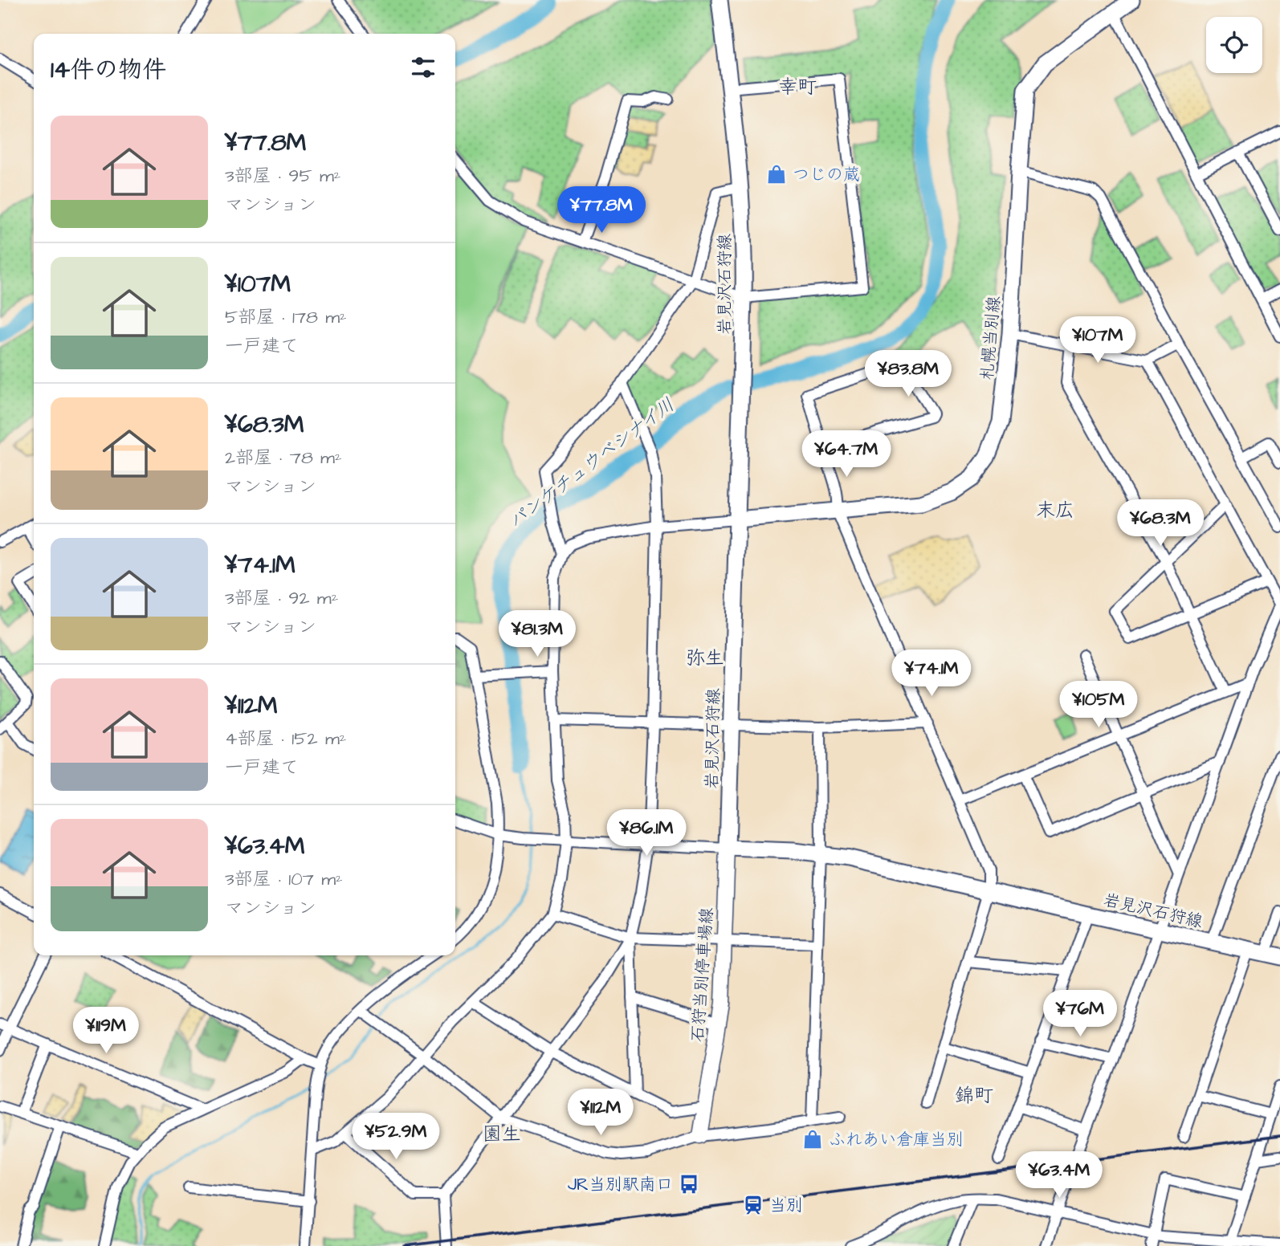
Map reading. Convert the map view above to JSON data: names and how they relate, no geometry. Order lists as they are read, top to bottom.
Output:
{
  "streets": {
    "main road": ["岩見沢石狩線", "札幌当別線", "石狩当別停車場線"]
  },
  "crossings": [
    ["岩見沢石狩線", "札幌当別線"],
    ["岩見沢石狩線", "石狩当別停車場線"]
  ],
  "districts": [
    "幸町",
    "末広",
    "弥生",
    "錦町",
    "園生"
  ],
  "water": ["パンケチュウベシナイ川"],
  "places": {
    "shop": ["つじの蔵", "ふれあい倉庫当別"],
    "bus stop": ["JR当別駅南口"],
    "station": ["当別"]
  },
  "page": {
    "heading": "14件の物件",
    "list": [
      {
        "name": "¥77.8M",
        "note": "3部屋 · 95 m² · マンション"
      },
      {
        "name": "¥107M",
        "note": "5部屋 · 178 m² · 一戸建て"
      },
      {
        "name": "¥68.3M",
        "note": "2部屋 · 78 m² · マンション"
      },
      {
        "name": "¥74.1M",
        "note": "3部屋 · 92 m² · マンション"
      },
      {
        "name": "¥112M",
        "note": "4部屋 · 152 m² · 一戸建て"
      },
      {
        "name": "¥63.4M",
        "note": "3部屋 · 107 m² · マンション"
      }
    ],
    "price": [
      "¥77.8M",
      "¥107M",
      "¥83.8M",
      "¥64.7M",
      "¥68.3M",
      "¥81.3M",
      "¥74.1M",
      "¥105M",
      "¥86.1M",
      "¥76M",
      "¥119M",
      "¥112M",
      "¥52.9M",
      "¥63.4M"
    ]
  }
}
